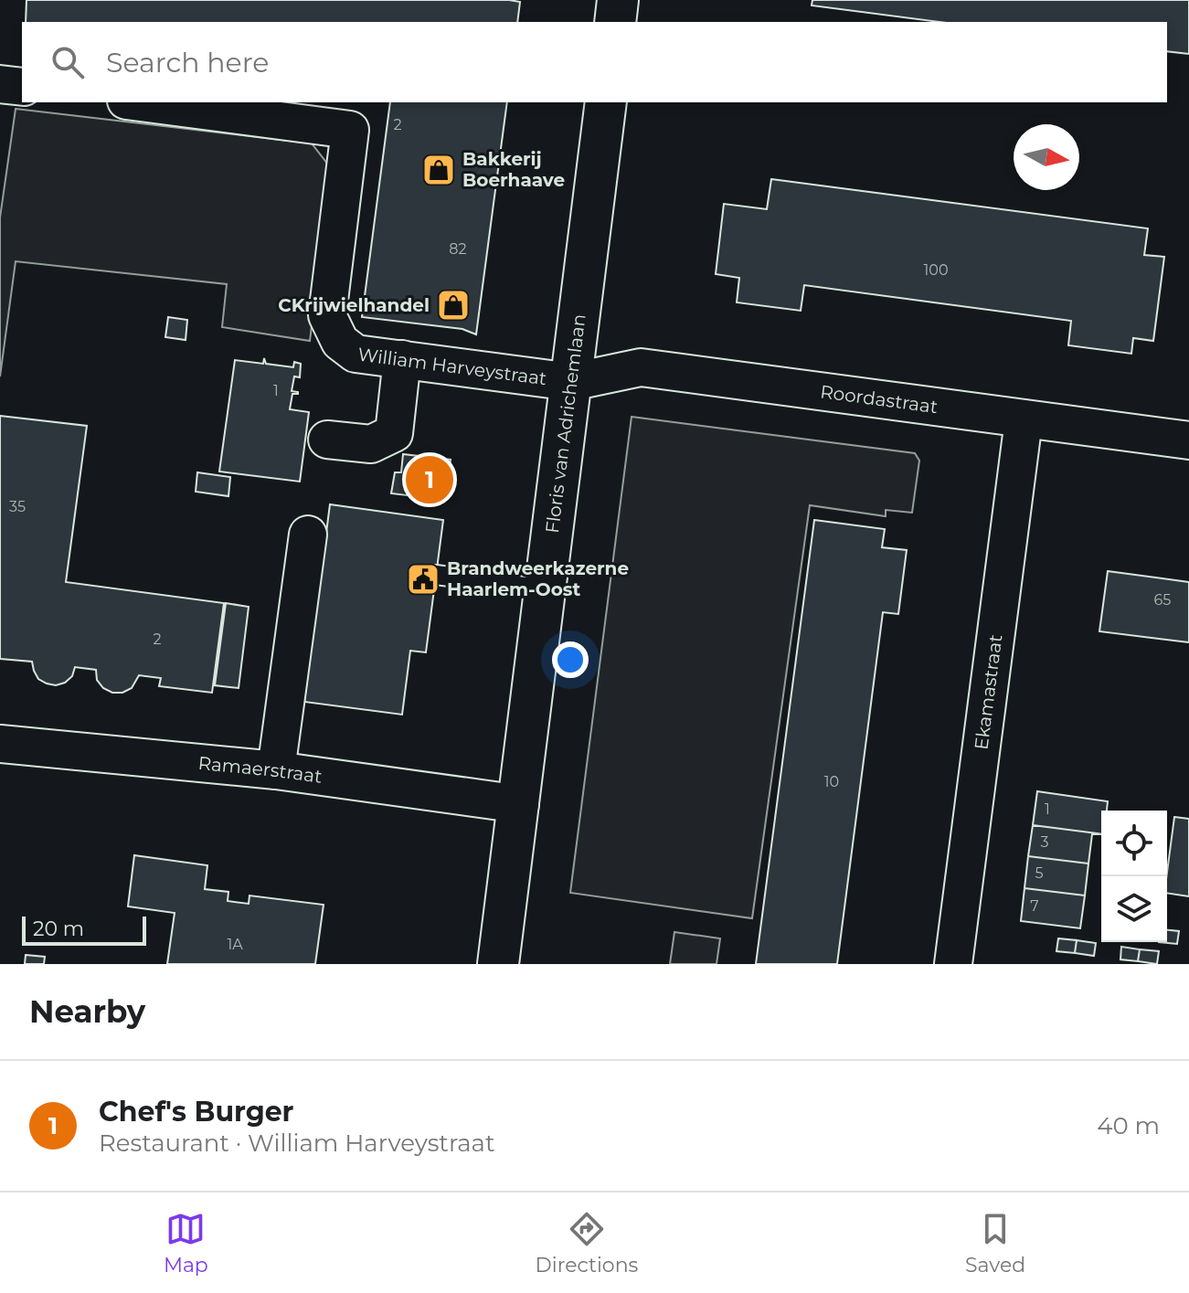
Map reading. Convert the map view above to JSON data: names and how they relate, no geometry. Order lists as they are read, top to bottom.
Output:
{
  "streets": {
    "street": [
      "William Harveystraat",
      "Roordastraat",
      "Floris van Adrichemlaan",
      "Ekamastraat",
      "Ramaerstraat"
    ]
  },
  "crossings": [
    ["William Harveystraat", "Roordastraat"],
    ["William Harveystraat", "Floris van Adrichemlaan"],
    ["Roordastraat", "Floris van Adrichemlaan"],
    ["Roordastraat", "Ekamastraat"],
    ["Floris van Adrichemlaan", "Ramaerstraat"]
  ],
  "places": {
    "shop": ["Bakkerij Boerhaave", "CKrijwielhandel"],
    "public building": ["Brandweerkazerne Haarlem-Oost"]
  },
  "house_numbers": [
    "2",
    "82",
    "100",
    "1",
    "35",
    "65",
    "2",
    "10",
    "1",
    "3",
    "5",
    "7",
    "1A"
  ],
  "scale_bar": "20 m",
  "north": "right",
  "page": {
    "search": "Search here",
    "pins": "1",
    "scale": "20 m",
    "heading": "Nearby",
    "list": [
      {
        "mark": "1",
        "name": "Chef's Burger",
        "note": "Restaurant · William Harveystraat",
        "value": "40 m"
      }
    ],
    "nav": ["Map", "Directions", "Saved"]
  }
}
